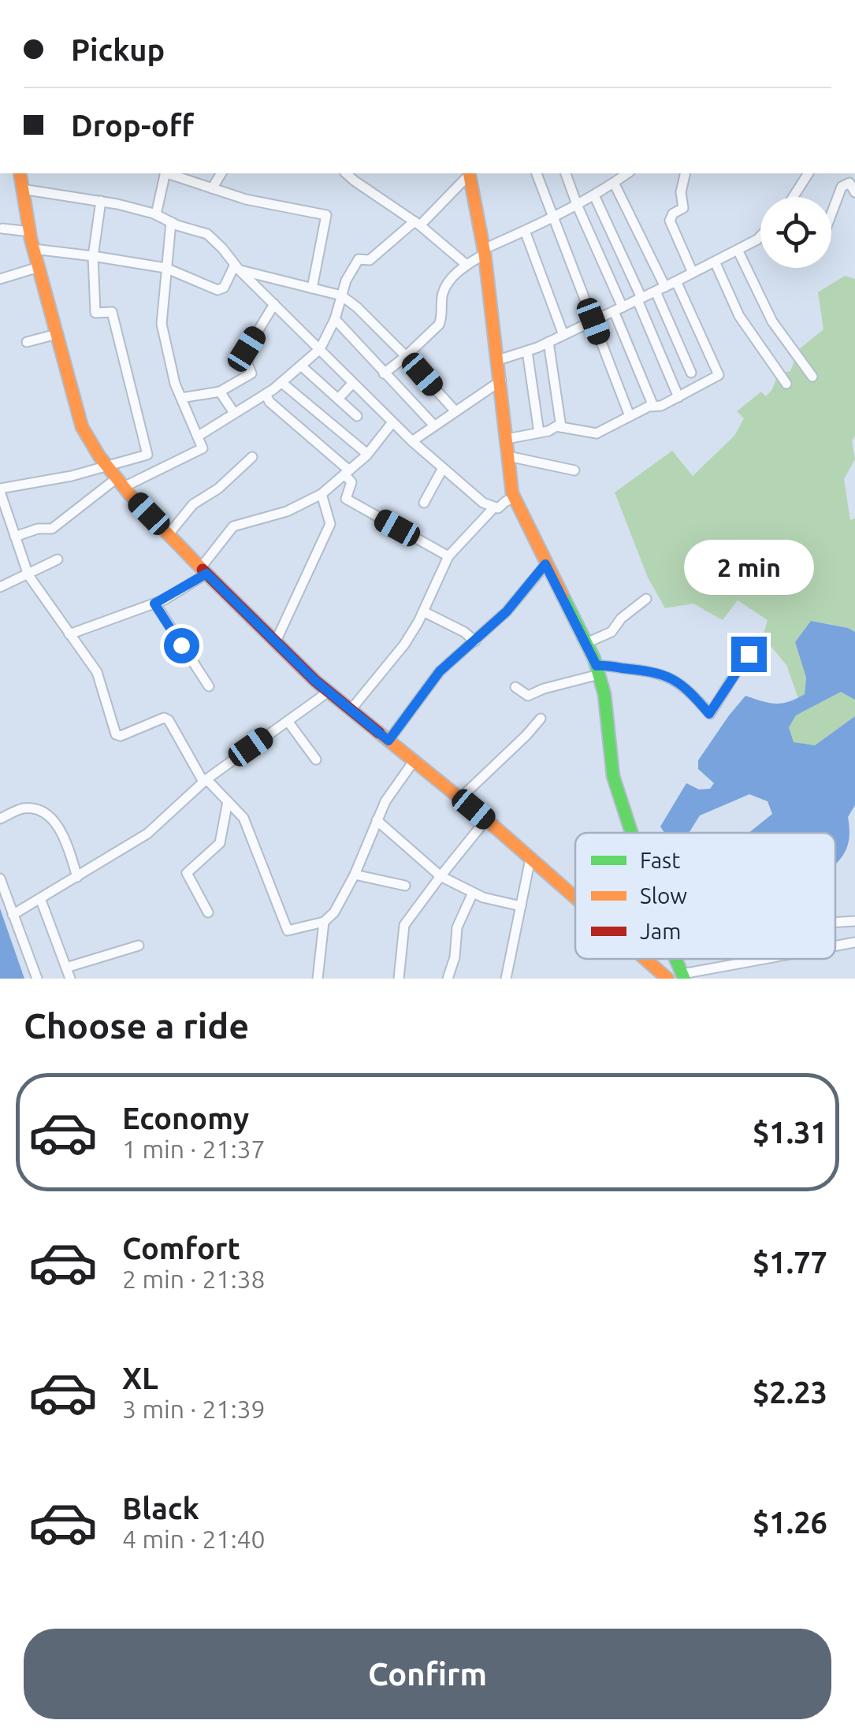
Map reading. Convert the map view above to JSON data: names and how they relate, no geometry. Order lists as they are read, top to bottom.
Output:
{
  "legend": ["Fast", "Slow", "Jam"],
  "page": {
    "banner": ["Pickup", "Drop-off"],
    "bubble": "2 min",
    "heading": "Choose a ride",
    "list": [
      {
        "name": "Economy",
        "note": "1 min · 21:37",
        "value": "$1.31"
      },
      {
        "name": "Comfort",
        "note": "2 min · 21:38",
        "value": "$1.77"
      },
      {
        "name": "XL",
        "note": "3 min · 21:39",
        "value": "$2.23"
      },
      {
        "name": "Black",
        "note": "4 min · 21:40",
        "value": "$1.26"
      }
    ],
    "buttons": "Confirm"
  }
}
